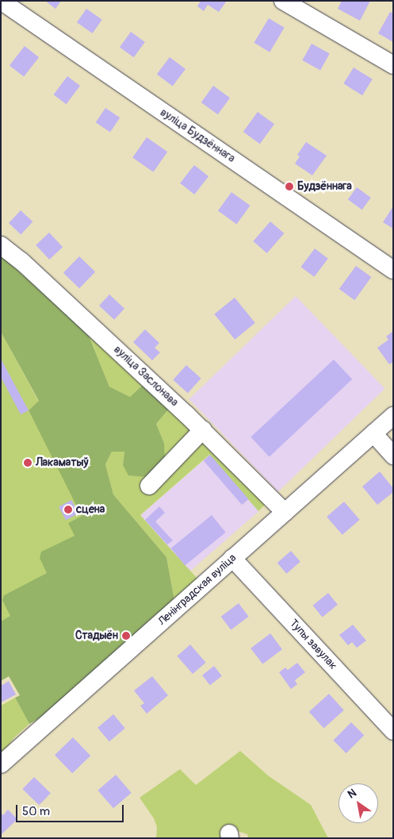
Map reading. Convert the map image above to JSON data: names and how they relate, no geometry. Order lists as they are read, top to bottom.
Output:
{
  "streets": {
    "street": [
      "вуліца Будзённага",
      "вуліца Заслонава",
      "Ленінградская вуліца",
      "Тупы завулак"
    ]
  },
  "crossings": [
    ["вуліца Заслонава", "Ленінградская вуліца"],
    ["Ленінградская вуліца", "Тупы завулак"]
  ],
  "places": [
    "Будзённага",
    "Лакаматыў",
    "сцена",
    "Стадыён"
  ],
  "scale_bar": "50 m",
  "north": "top left"
}
